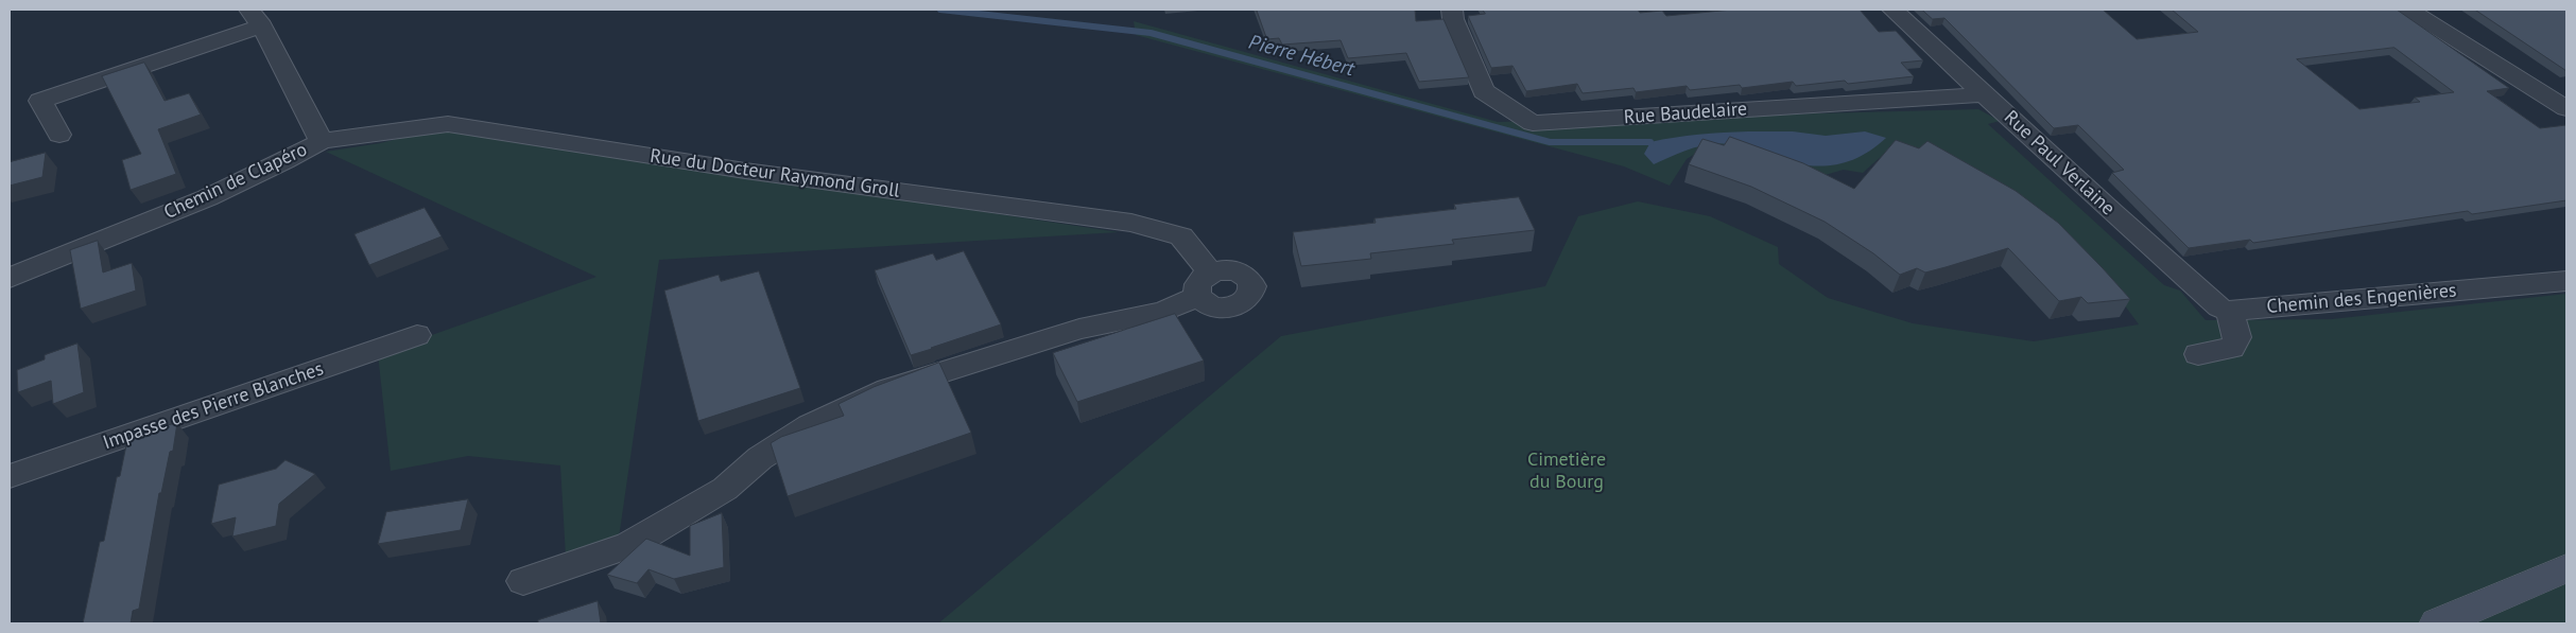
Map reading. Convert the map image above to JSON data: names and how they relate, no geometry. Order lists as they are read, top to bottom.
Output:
{
  "streets": {
    "street": [
      "Rue Baudelaire",
      "Rue Paul Verlaine",
      "Rue du Docteur Raymond Groll",
      "Chemin de Clapéro",
      "Chemin des Engenières",
      "Impasse des Pierre Blanches"
    ]
  },
  "crossings": [
    ["Rue Baudelaire", "Rue Paul Verlaine"],
    ["Rue Paul Verlaine", "Chemin des Engenières"],
    ["Rue du Docteur Raymond Groll", "Chemin de Clapéro"]
  ],
  "water": ["Pierre Hébert"],
  "parks": ["Cimetière du Bourg"]
}
